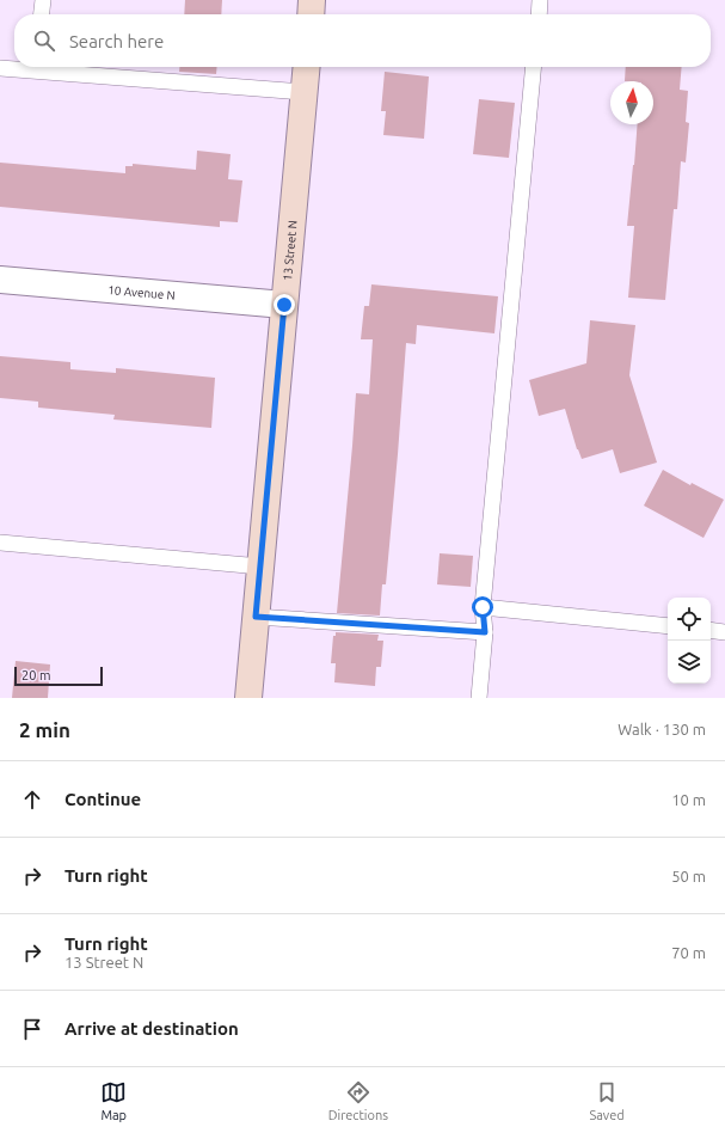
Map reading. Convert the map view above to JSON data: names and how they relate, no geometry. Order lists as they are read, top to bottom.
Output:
{
  "streets": {
    "street": ["13 Street N", "10 Avenue N"]
  },
  "crossings": [
    ["13 Street N", "10 Avenue N"]
  ],
  "scale_bar": "20 m",
  "north": "top",
  "page": {
    "search": "Search here",
    "scale": "20 m",
    "heading": ["2 min", "Walk · 130 m"],
    "list": [
      ["Continue", "10 m"],
      ["Turn right", "50 m"],
      ["Turn right", "13 Street N", "70 m"],
      "Arrive at destination"
    ],
    "nav": ["Map", "Directions", "Saved"]
  }
}
